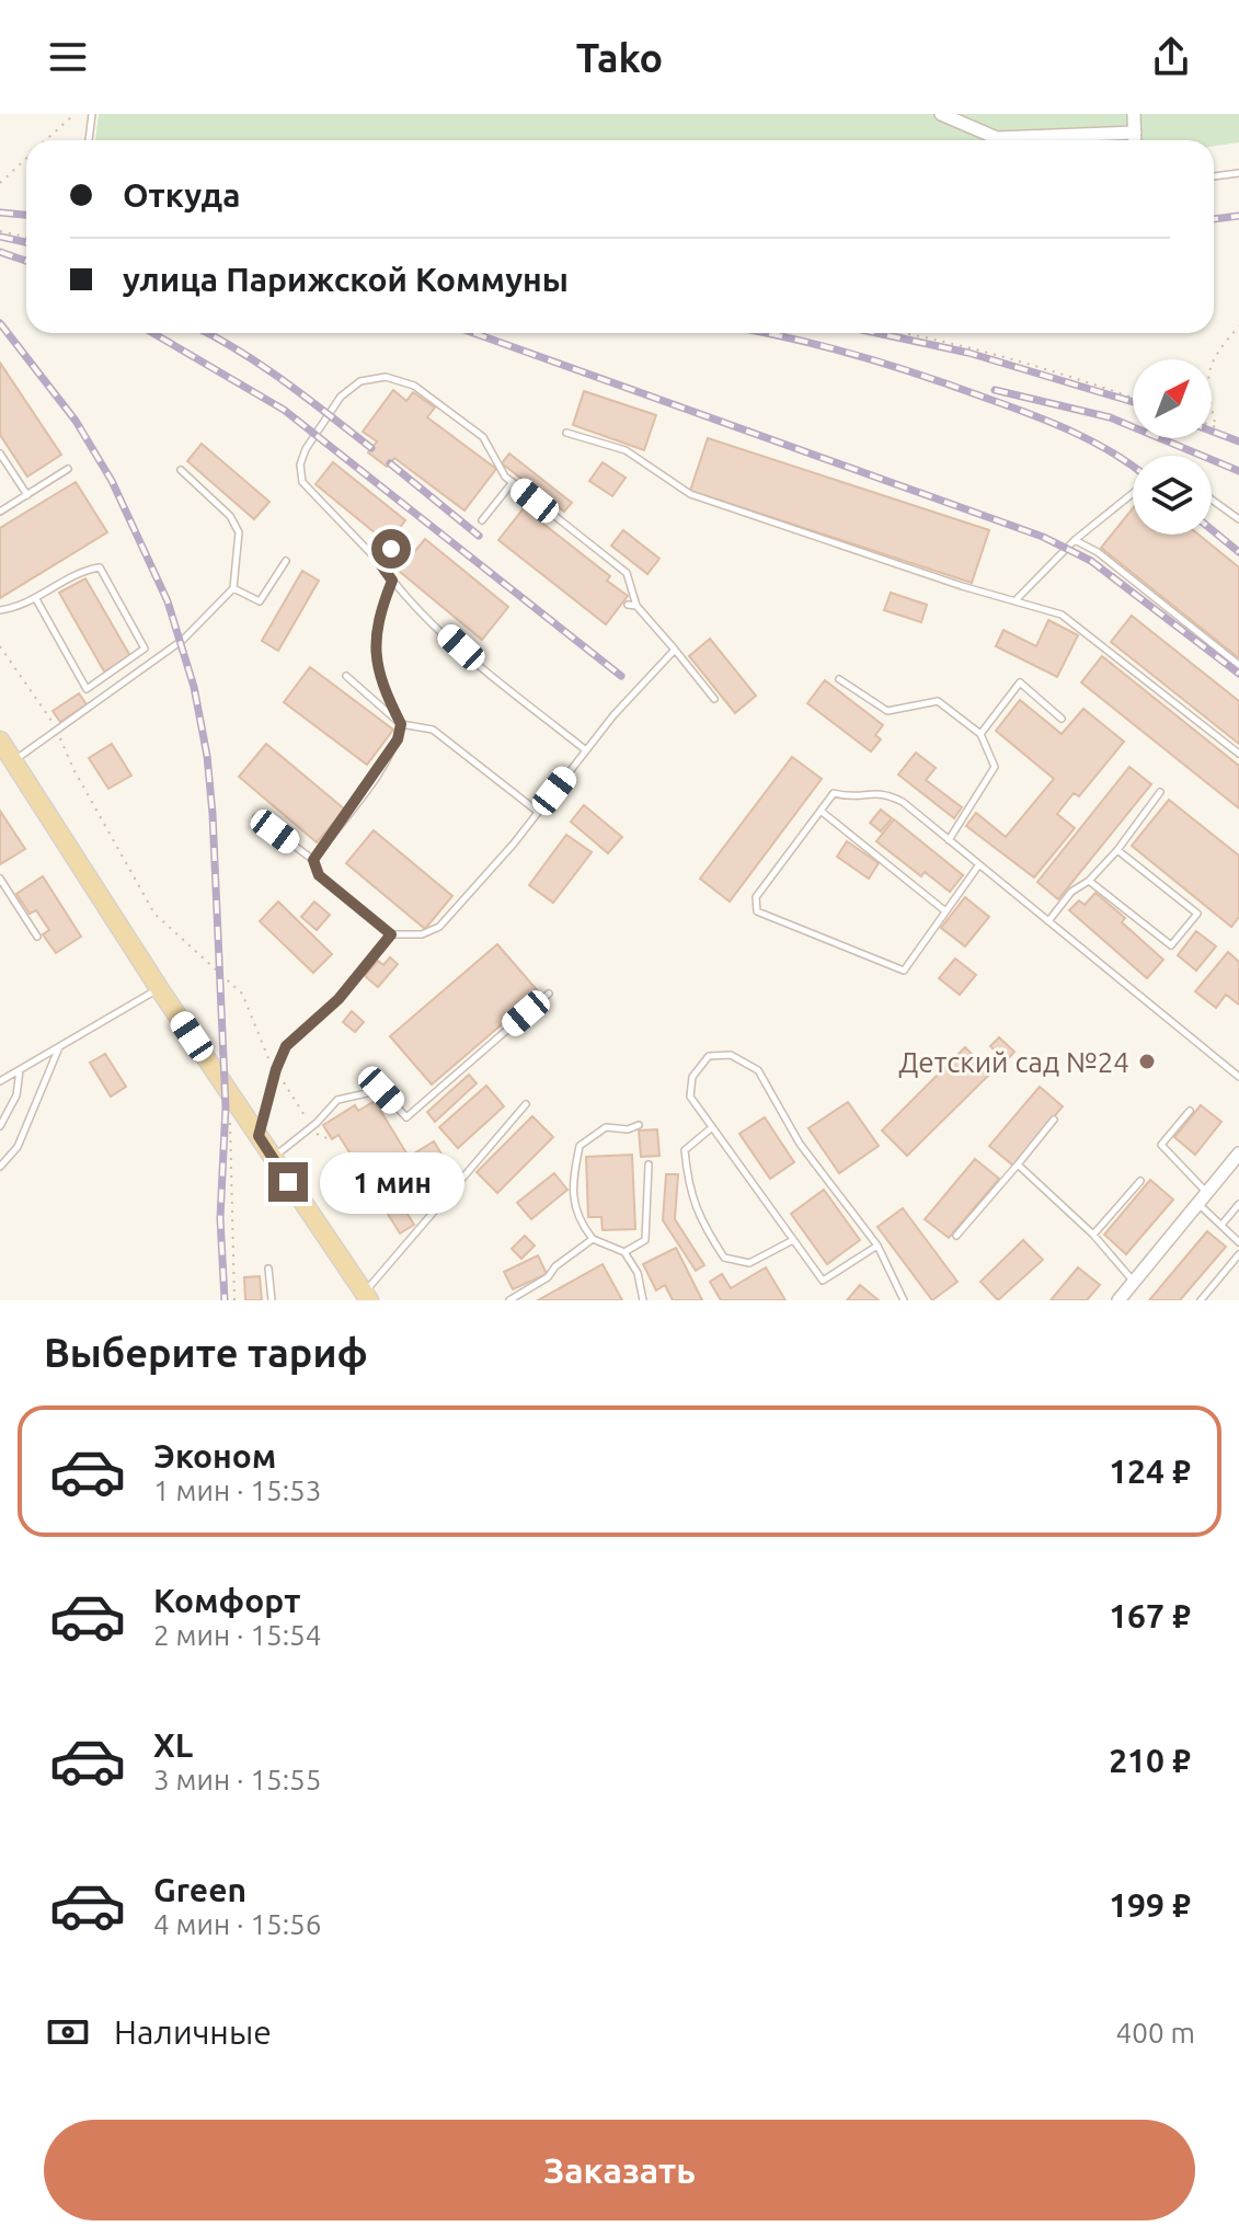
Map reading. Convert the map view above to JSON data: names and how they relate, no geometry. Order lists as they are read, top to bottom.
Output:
{
  "places": ["Детский сад №24"],
  "north": "top right",
  "page": {
    "header": "Tako",
    "banner": ["Откуда", "улица Парижской Коммуны"],
    "bubble": "1 мин",
    "heading": "Выберите тариф",
    "list": [
      {
        "name": "Эконом",
        "note": "1 мин · 15:53",
        "value": "124 ₽"
      },
      {
        "name": "Комфорт",
        "note": "2 мин · 15:54",
        "value": "167 ₽"
      },
      {
        "name": "XL",
        "note": "3 мин · 15:55",
        "value": "210 ₽"
      },
      {
        "name": "Green",
        "note": "4 мин · 15:56",
        "value": "199 ₽"
      }
    ],
    "pay": ["Наличные", "400 m"],
    "buttons": "Заказать"
  }
}
